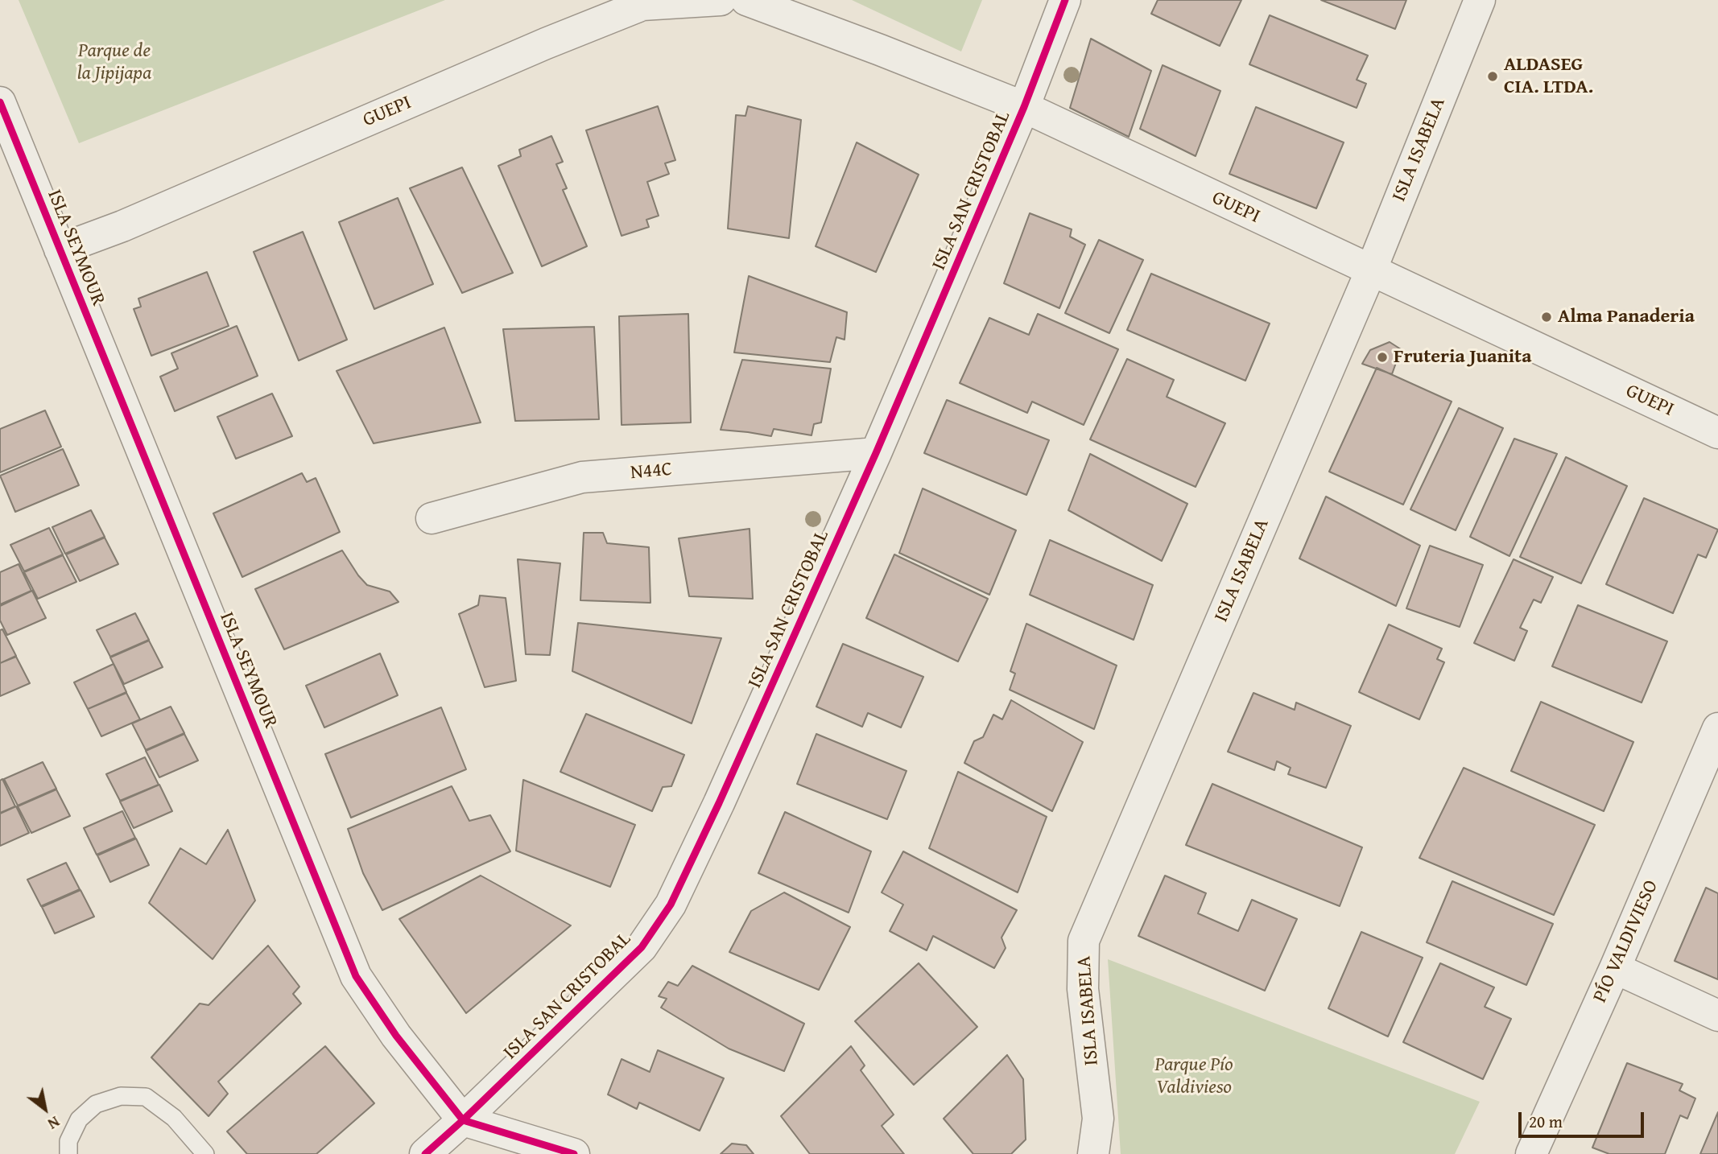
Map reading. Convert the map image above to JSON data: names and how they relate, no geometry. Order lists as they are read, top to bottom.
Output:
{
  "streets": {
    "street": [
      "GUEPI",
      "ISLA ISABELA",
      "ISLA SAN CRISTOBAL",
      "ISLA SEYMOUR",
      "N44C",
      "PÍO VALDIVIESO"
    ]
  },
  "crossings": [
    ["GUEPI", "ISLA ISABELA"],
    ["GUEPI", "ISLA SAN CRISTOBAL"],
    ["GUEPI", "ISLA SEYMOUR"],
    ["ISLA SAN CRISTOBAL", "ISLA SEYMOUR"],
    ["ISLA SAN CRISTOBAL", "N44C"]
  ],
  "parks": ["Parque de la Jipijapa", "Parque Pío Valdivieso"],
  "places": ["ALDASEG CIA. LTDA.", "Alma Panaderia", "Fruteria Juanita"],
  "scale_bar": "20 m",
  "north": "bottom right"
}
